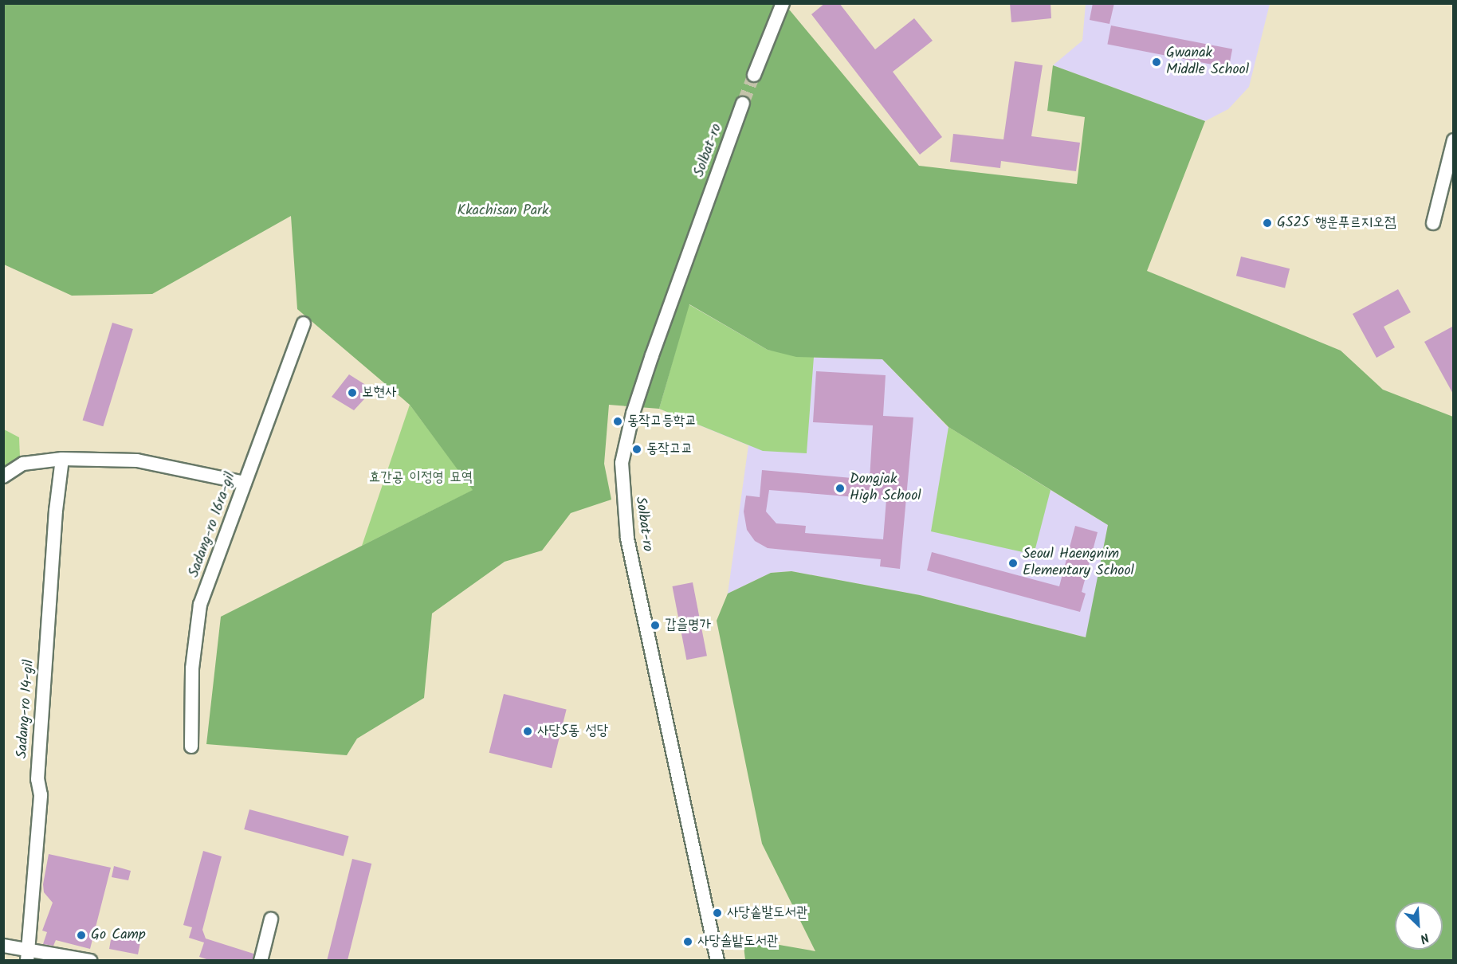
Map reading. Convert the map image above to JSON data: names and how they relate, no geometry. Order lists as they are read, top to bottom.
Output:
{
  "streets": {
    "street": ["Solbat-ro", "Sadang-ro 16ra-gil", "Sadang-ro 14-gil"]
  },
  "parks": ["Kkachisan Park", "효간공 이정영 묘역"],
  "places": [
    "Gwanak Middle School",
    "GS25 행운푸르지오점",
    "보현사",
    "동작고등학교",
    "동작고교",
    "Dongjak High School",
    "Seoul Haengnim Elementary School",
    "갑을명가",
    "사당5동 성당",
    "사당솥발도서관",
    "Go Camp",
    "사당솔밭도서관"
  ],
  "north": "bottom right"
}
